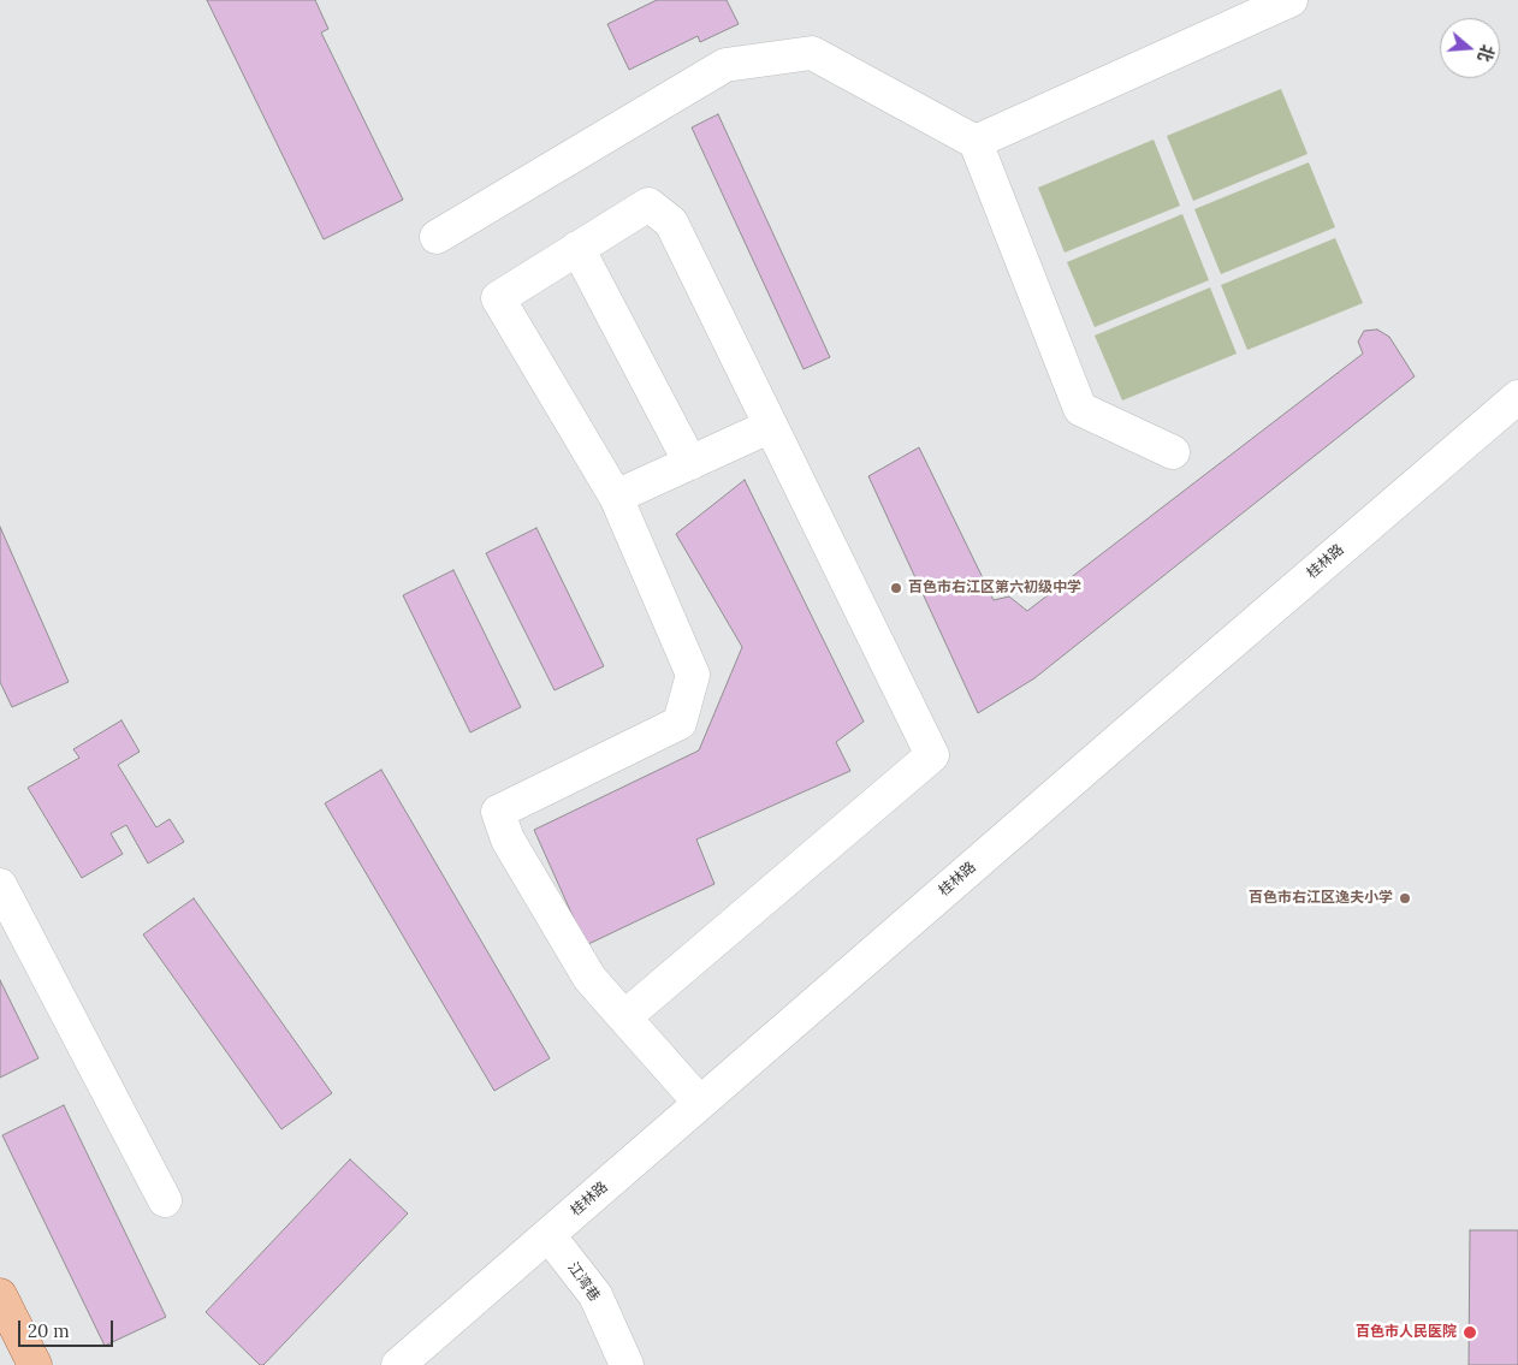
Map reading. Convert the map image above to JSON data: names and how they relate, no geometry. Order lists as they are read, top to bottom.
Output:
{
  "streets": {
    "street": ["桂林路", "江湾巷"]
  },
  "crossings": [
    ["桂林路", "江湾巷"]
  ],
  "places": ["百色市右江区第六初级中学", "百色市右江区逸夫小学", "百色市人民医院"],
  "scale_bar": "20 m",
  "north": "right"
}
